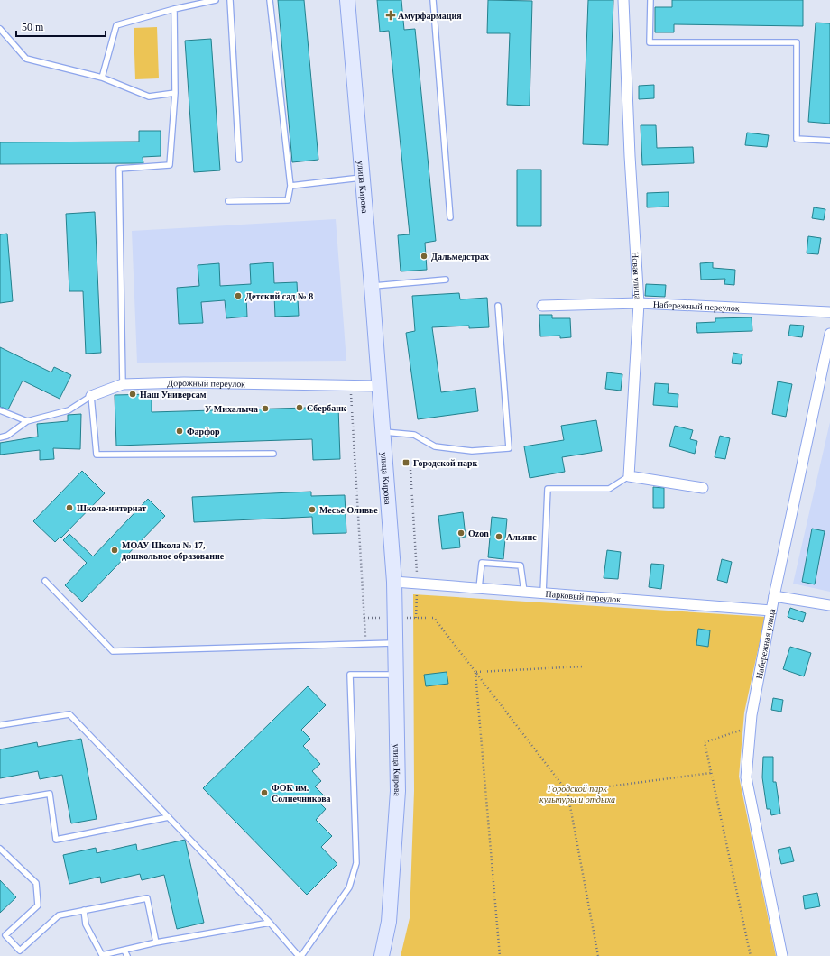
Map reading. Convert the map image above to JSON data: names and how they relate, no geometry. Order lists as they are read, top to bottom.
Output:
{
  "streets": {
    "main road": ["улица Кирова"],
    "street": [
      "Новая улица",
      "Набережный переулок",
      "Дорожный переулок",
      "Парковый переулок",
      "Набережная улица"
    ]
  },
  "crossings": [
    ["улица Кирова", "Дорожный переулок"],
    ["улица Кирова", "Парковый переулок"],
    ["Новая улица", "Набережный переулок"],
    ["Парковый переулок", "Набережная улица"]
  ],
  "parks": ["Городской парк культуры и отдыха"],
  "places": {
    "health": ["Амурфармация"],
    "other": [
      "Дальмедстрах",
      "Детский сад № 8",
      "Наш Универсам",
      "Сбербанк",
      "У Михалыча",
      "Фарфор",
      "Школа-интернат",
      "Месье Оливье",
      "Ozon",
      "Альянс",
      "МОАУ Школа № 17, дошкольное образование",
      "ФОК им. Солнечникова"
    ],
    "transit": ["Городской парк"]
  },
  "scale_bar": "50 m"
}
